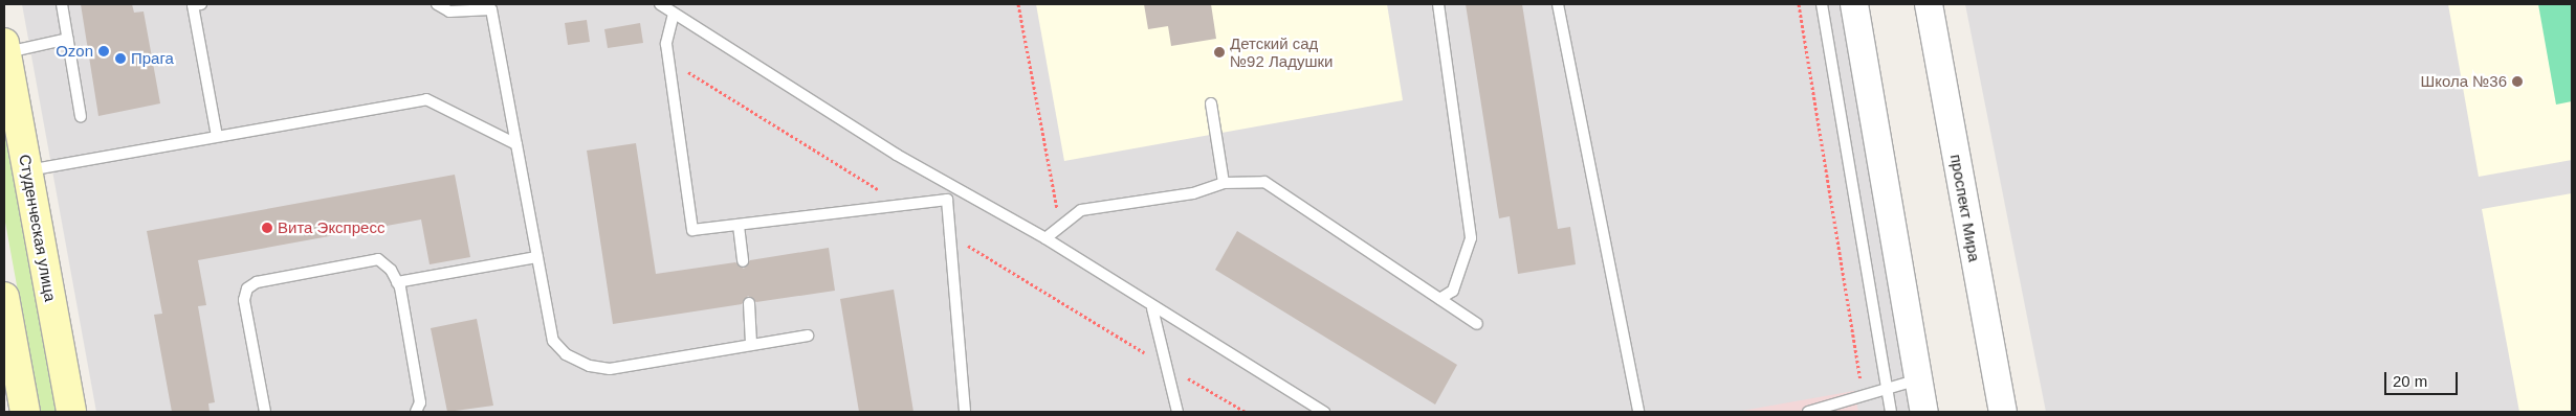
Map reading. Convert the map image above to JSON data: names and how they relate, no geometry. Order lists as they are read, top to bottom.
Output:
{
  "streets": {
    "main road": ["Студенческая улица"],
    "street": ["проспект Мира"]
  },
  "places": [
    "Ozon",
    "Детский сад №92 Ладушки",
    "Прага",
    "Школа №36",
    "Вита Экспресс"
  ],
  "scale_bar": "20 m"
}
